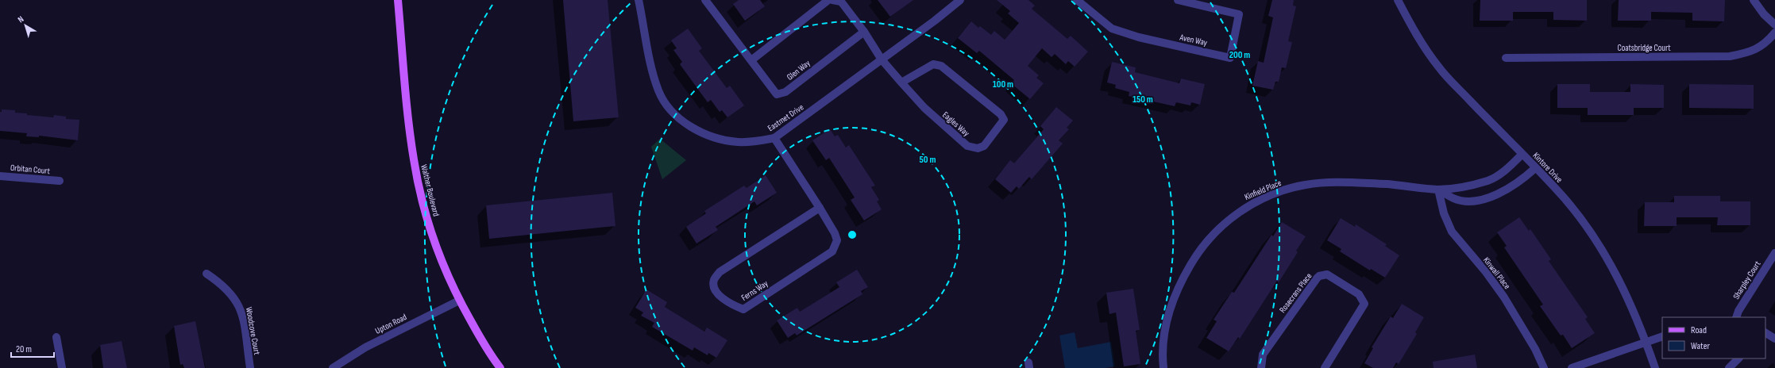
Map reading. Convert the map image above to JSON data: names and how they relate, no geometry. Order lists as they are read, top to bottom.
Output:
{
  "streets": {
    "main road": ["Walther Boulevard"],
    "street": [
      "Aven Way",
      "Coatsbridge Court",
      "Glen Way",
      "Eastmet Drive",
      "Eagles Way",
      "Kintore Drive",
      "Orbitan Court",
      "Kinfield Place",
      "Kinwall Place",
      "Sharpley Court",
      "Ferns Way",
      "Rosecrans Place",
      "Upton Road",
      "Woodcove Court"
    ]
  },
  "crossings": [
    ["Eastmet Drive", "Eagles Way"],
    ["Eastmet Drive", "Ferns Way"],
    ["Kintore Drive", "Kinfield Place"],
    ["Kinfield Place", "Kinwall Place"],
    ["Walther Boulevard", "Upton Road"]
  ],
  "legend": ["Road", "Water"],
  "scale_bar": "20 m",
  "north": "top left",
  "rings": [
    "200 m",
    "100 m",
    "150 m",
    "50 m"
  ]
}
